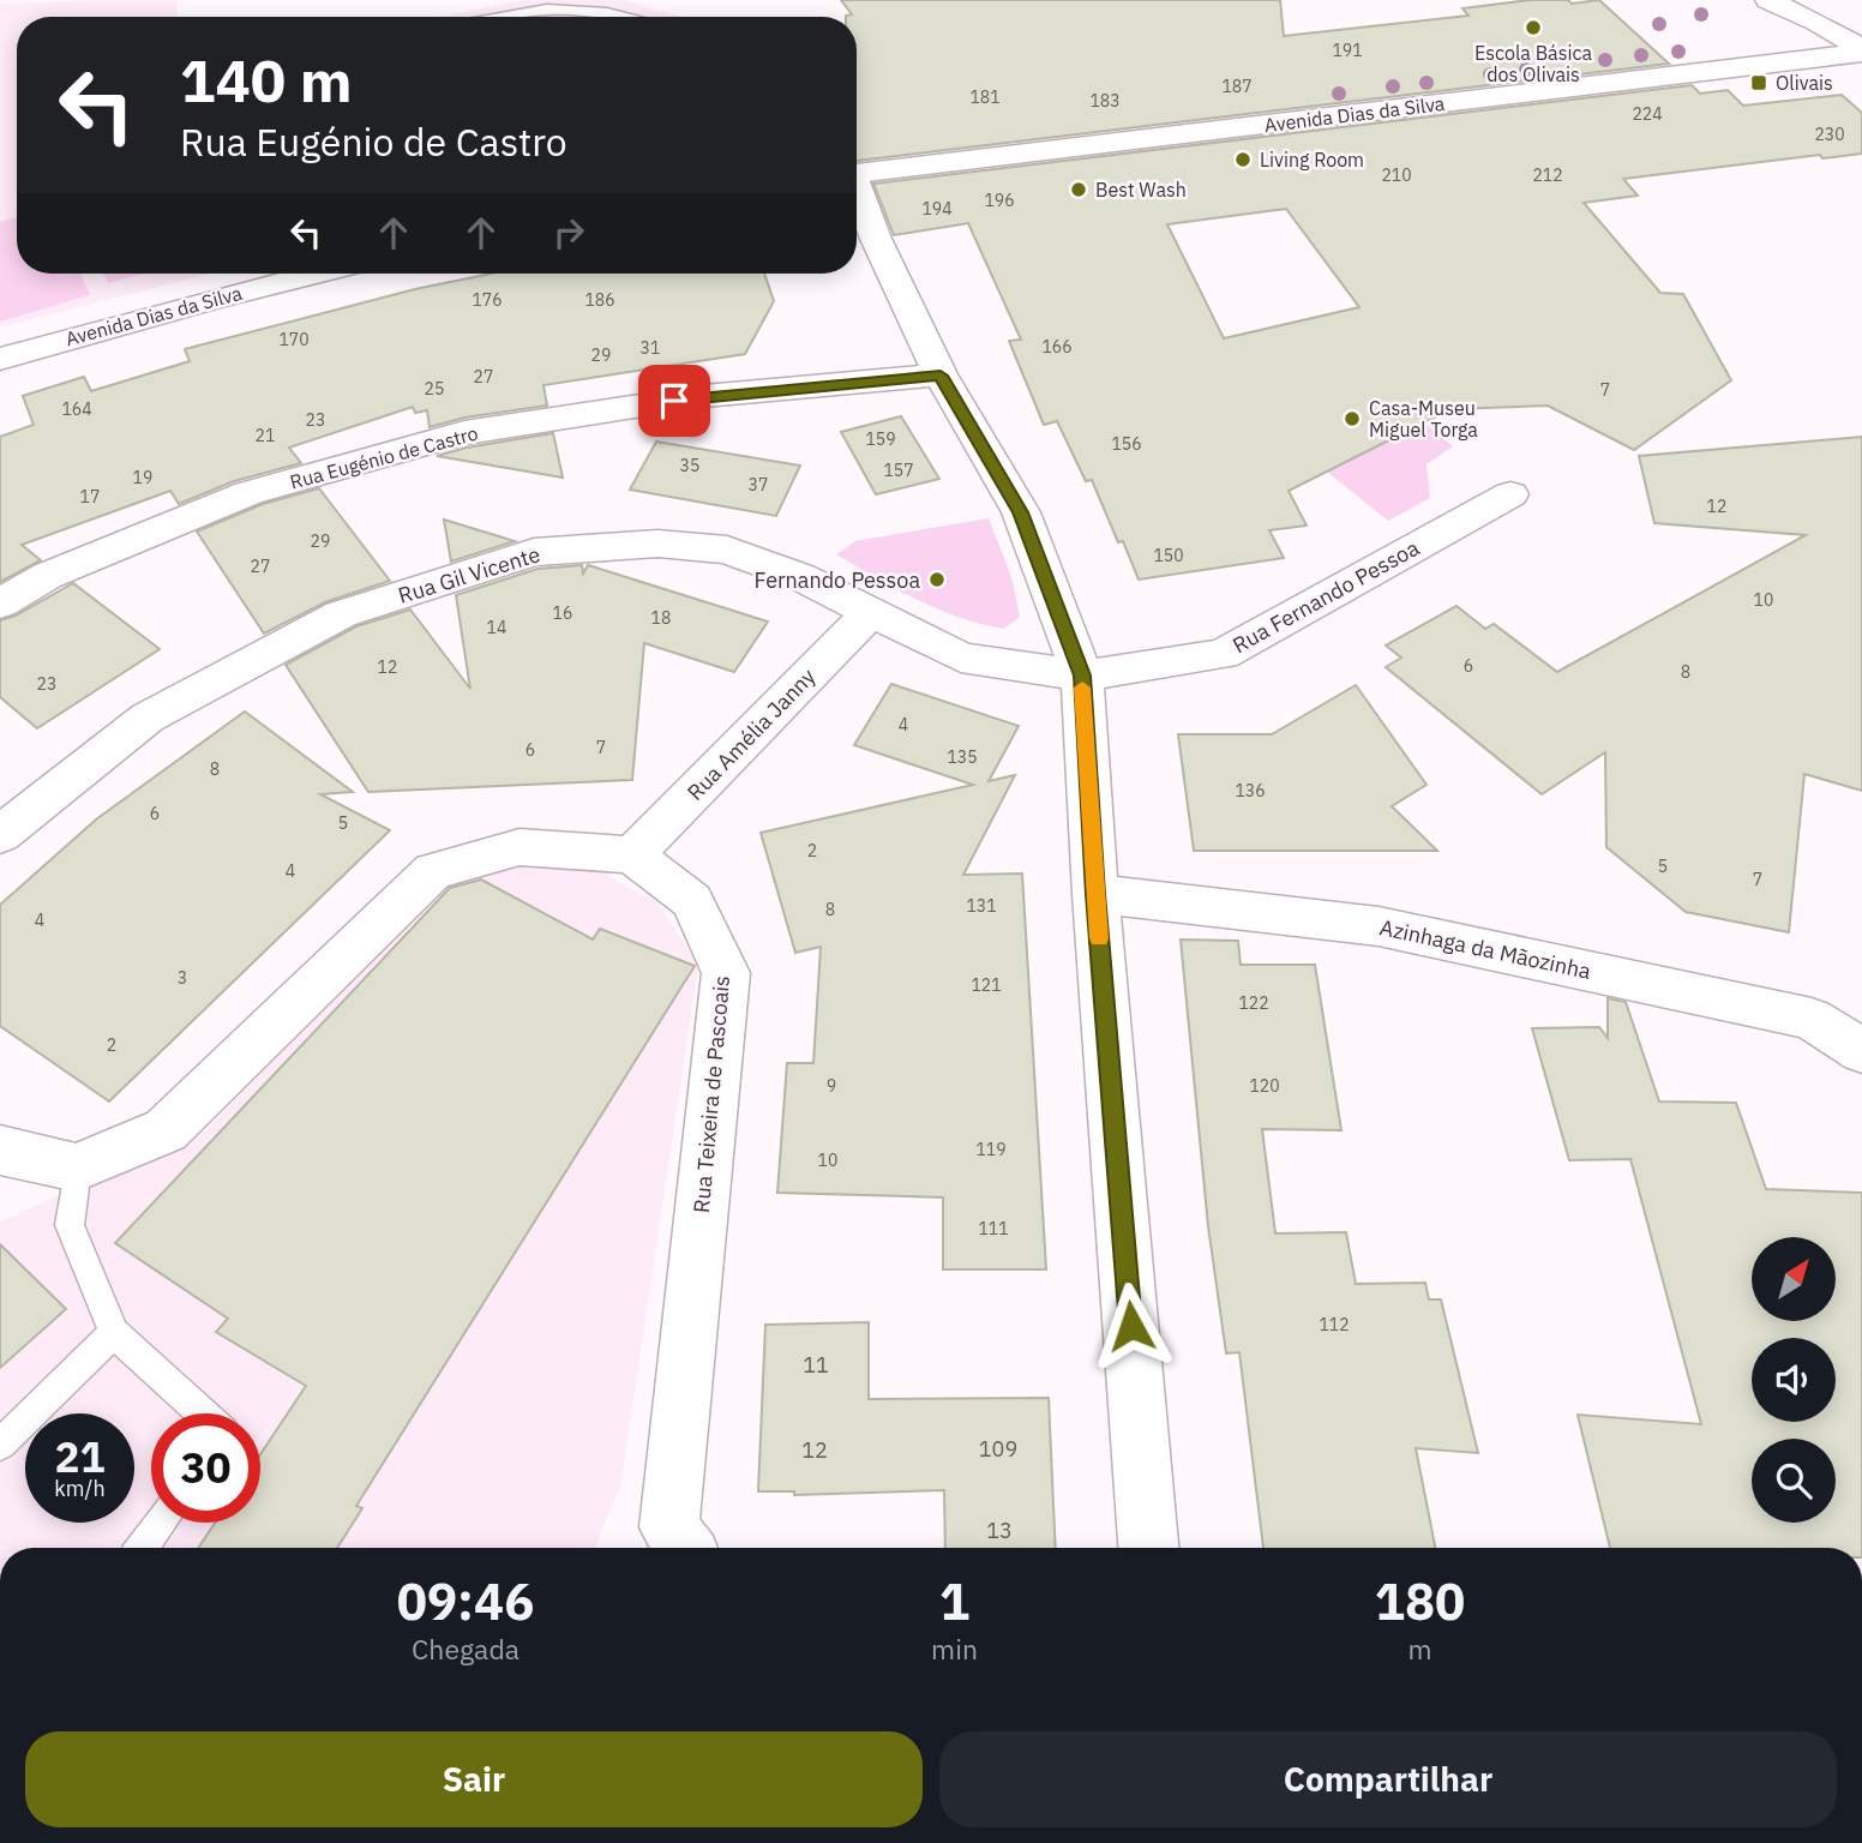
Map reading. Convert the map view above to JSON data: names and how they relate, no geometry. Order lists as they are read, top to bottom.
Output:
{
  "streets": {
    "street": [
      "Avenida Dias da Silva",
      "Rua Eugénio de Castro",
      "Rua Gil Vicente",
      "Rua Fernando Pessoa",
      "Rua Amélia Janny",
      "Azinhaga da Mãozinha",
      "Rua Teixeira de Pascoais"
    ]
  },
  "crossings": [
    ["Rua Gil Vicente", "Rua Fernando Pessoa"],
    ["Rua Gil Vicente", "Rua Amélia Janny"],
    ["Rua Amélia Janny", "Rua Teixeira de Pascoais"]
  ],
  "places": {
    "other": [
      "Escola Básica dos Olivais",
      "Living Room",
      "Best Wash",
      "Casa-Museu Miguel Torga",
      "Fernando Pessoa"
    ],
    "transit": ["Olivais"]
  },
  "house_numbers": [
    "191",
    "187",
    "181",
    "183",
    "224",
    "230",
    "210",
    "212",
    "196",
    "194",
    "176",
    "186",
    "170",
    "166",
    "31",
    "29",
    "27",
    "25",
    "7",
    "164",
    "23",
    "21",
    "159",
    "156",
    "35",
    "157",
    "19",
    "37",
    "17",
    "12",
    "29",
    "150",
    "27",
    "10",
    "16",
    "18",
    "14",
    "6",
    "12",
    "8",
    "23",
    "4",
    "7",
    "6",
    "135",
    "8",
    "136",
    "6",
    "5",
    "2",
    "5",
    "4",
    "7",
    "131",
    "8",
    "4",
    "3",
    "121",
    "122",
    "2",
    "9",
    "120",
    "119",
    "10",
    "111",
    "112",
    "11",
    "109",
    "12",
    "13"
  ],
  "north": "top right",
  "page": {
    "turn": ["140 m", "Rua Eugénio de Castro"],
    "speed": "21 km/h",
    "limit": "30",
    "eta": [
      "09:46",
      "Chegada",
      "1",
      "min",
      "180",
      "m"
    ],
    "buttons": ["Sair", "Compartilhar"]
  }
}
